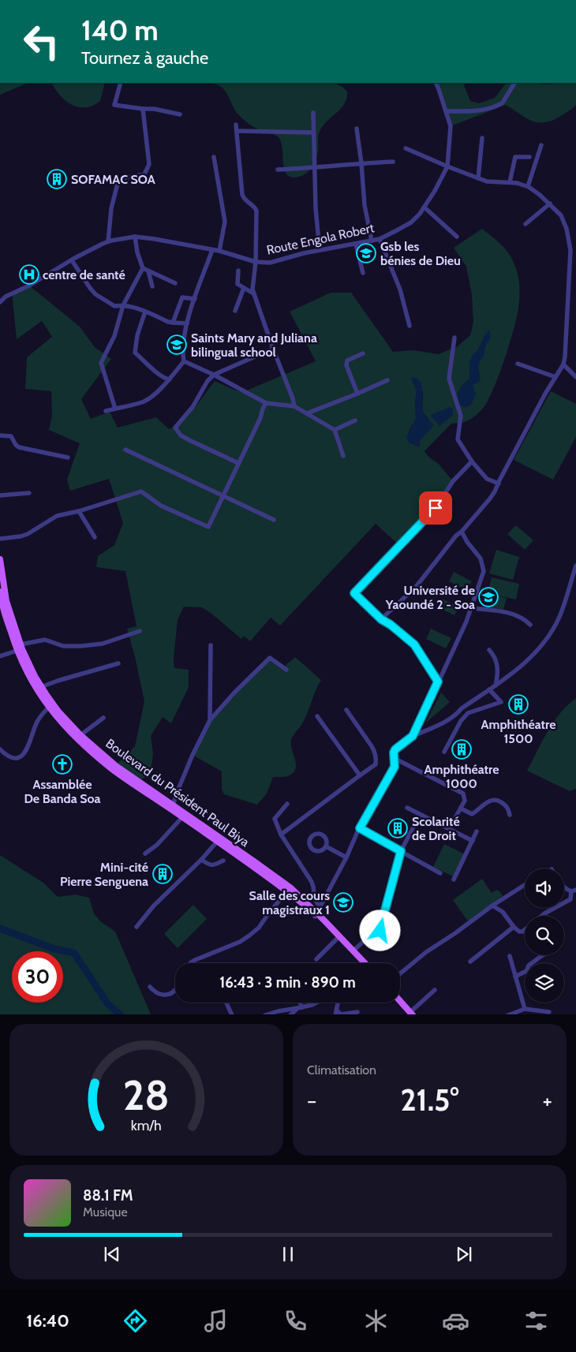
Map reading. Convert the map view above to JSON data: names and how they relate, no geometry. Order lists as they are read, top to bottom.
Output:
{
  "streets": {
    "main road": ["Boulevard du Président Paul Biya"],
    "street": ["Route Engola Robert"]
  },
  "places": {
    "building": [
      "SOFAMAC SOA",
      "Amphithéatre 1500",
      "Amphithéatre 1000",
      "Scolarité de Droit",
      "Mini-cité Pierre Senguena"
    ],
    "school or university": [
      "Gsb les bénies de Dieu",
      "Saints Mary and Juliana bilingual school",
      "Université de Yaoundé 2 - Soa",
      "Salle des cours magistraux 1"
    ],
    "hospital": ["centre de santé"],
    "church": ["Assamblée De Banda Soa"]
  },
  "page": {
    "turn": ["140 m", "Tournez à gauche"],
    "limit": "30",
    "trip": "16:43 · 3 min · 890 m",
    "tile": "Climatisation",
    "heat": ["−", "21.5°", "+"],
    "song": ["88.1 FM", "Musique"],
    "tabs": "16:40",
    "gauge": ["28", "km/h"]
  }
}
